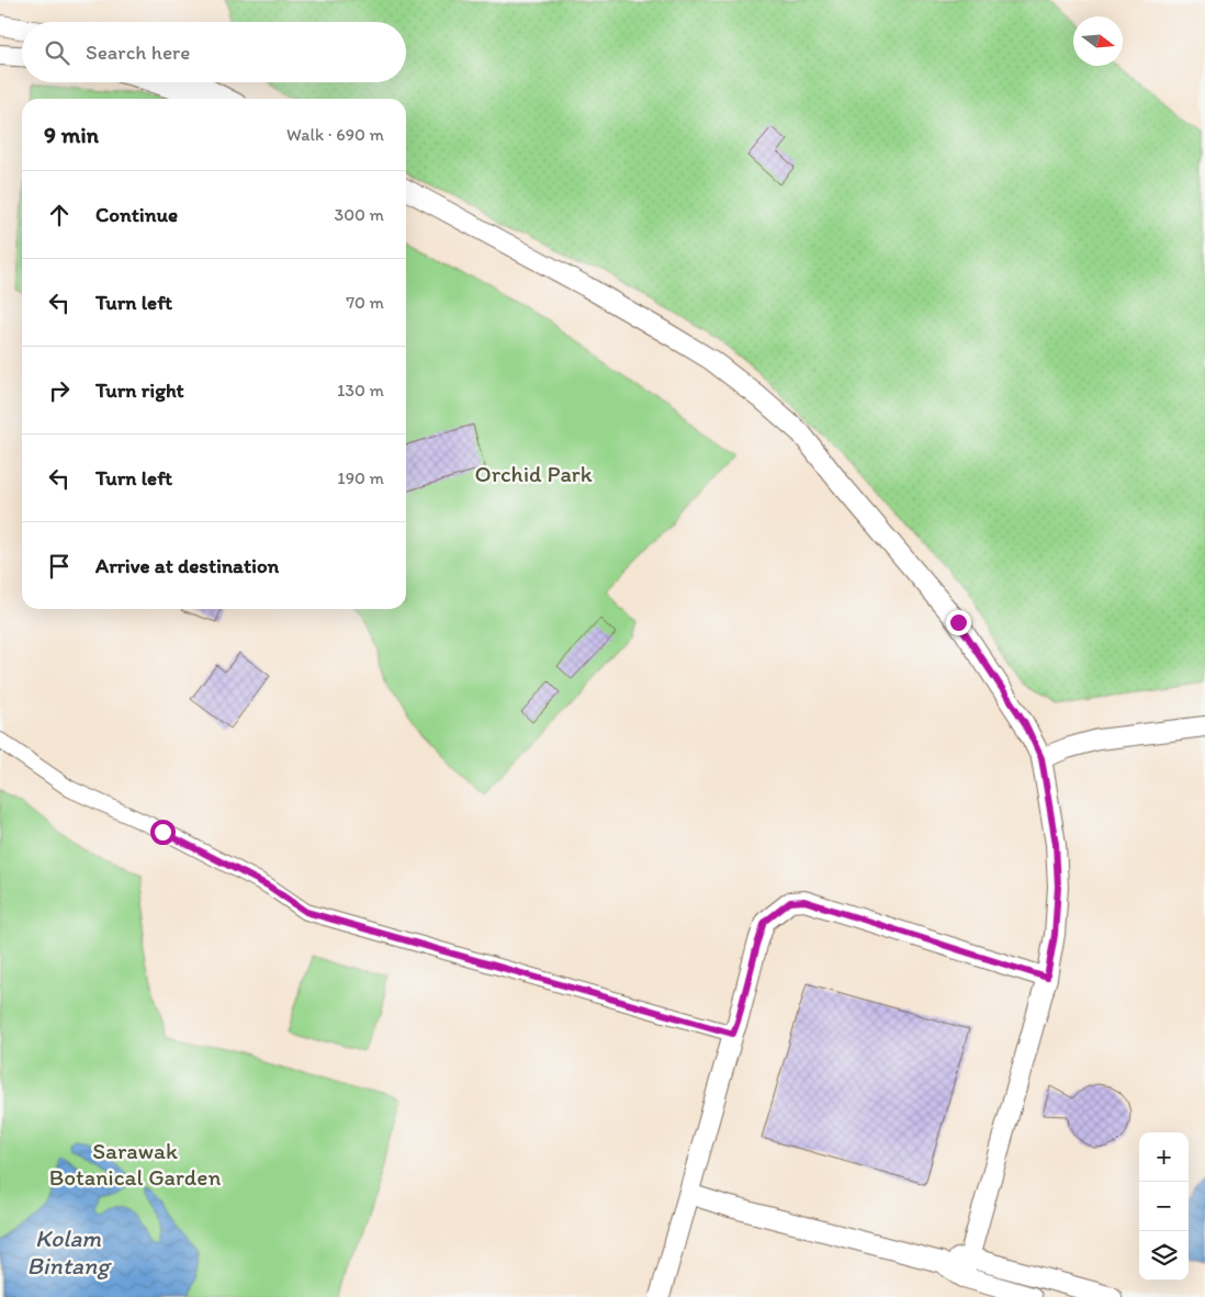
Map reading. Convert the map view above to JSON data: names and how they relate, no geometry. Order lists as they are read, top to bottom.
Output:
{
  "water": ["Kolam Bintang"],
  "parks": ["Orchid Park", "Sarawak Botanical Garden"],
  "north": "right",
  "page": {
    "search": "Search here",
    "heading": ["9 min", "Walk · 690 m"],
    "list": [
      ["Continue", "300 m"],
      ["Turn left", "70 m"],
      ["Turn right", "130 m"],
      ["Turn left", "190 m"],
      "Arrive at destination"
    ],
    "map_buttons": ["+", "−"]
  }
}
